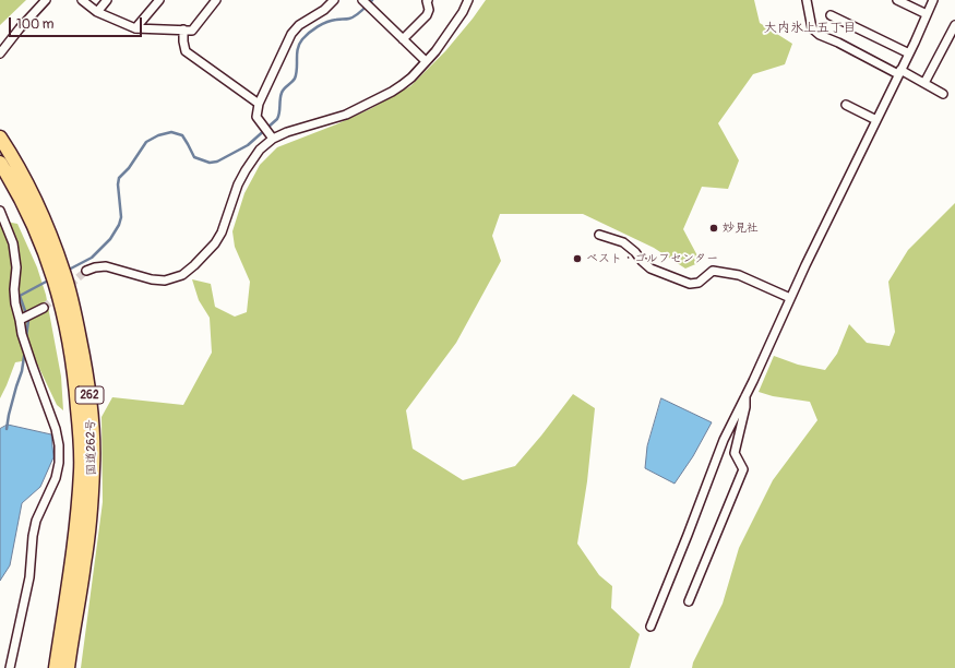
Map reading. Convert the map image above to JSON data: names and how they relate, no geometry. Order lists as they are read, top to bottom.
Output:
{
  "streets": {
    "highway": ["262", "国道262号"]
  },
  "districts": ["大内氷上五丁目"],
  "places": ["妙見社", "ベスト・ゴルフセンター"],
  "scale_bar": "100 m"
}
